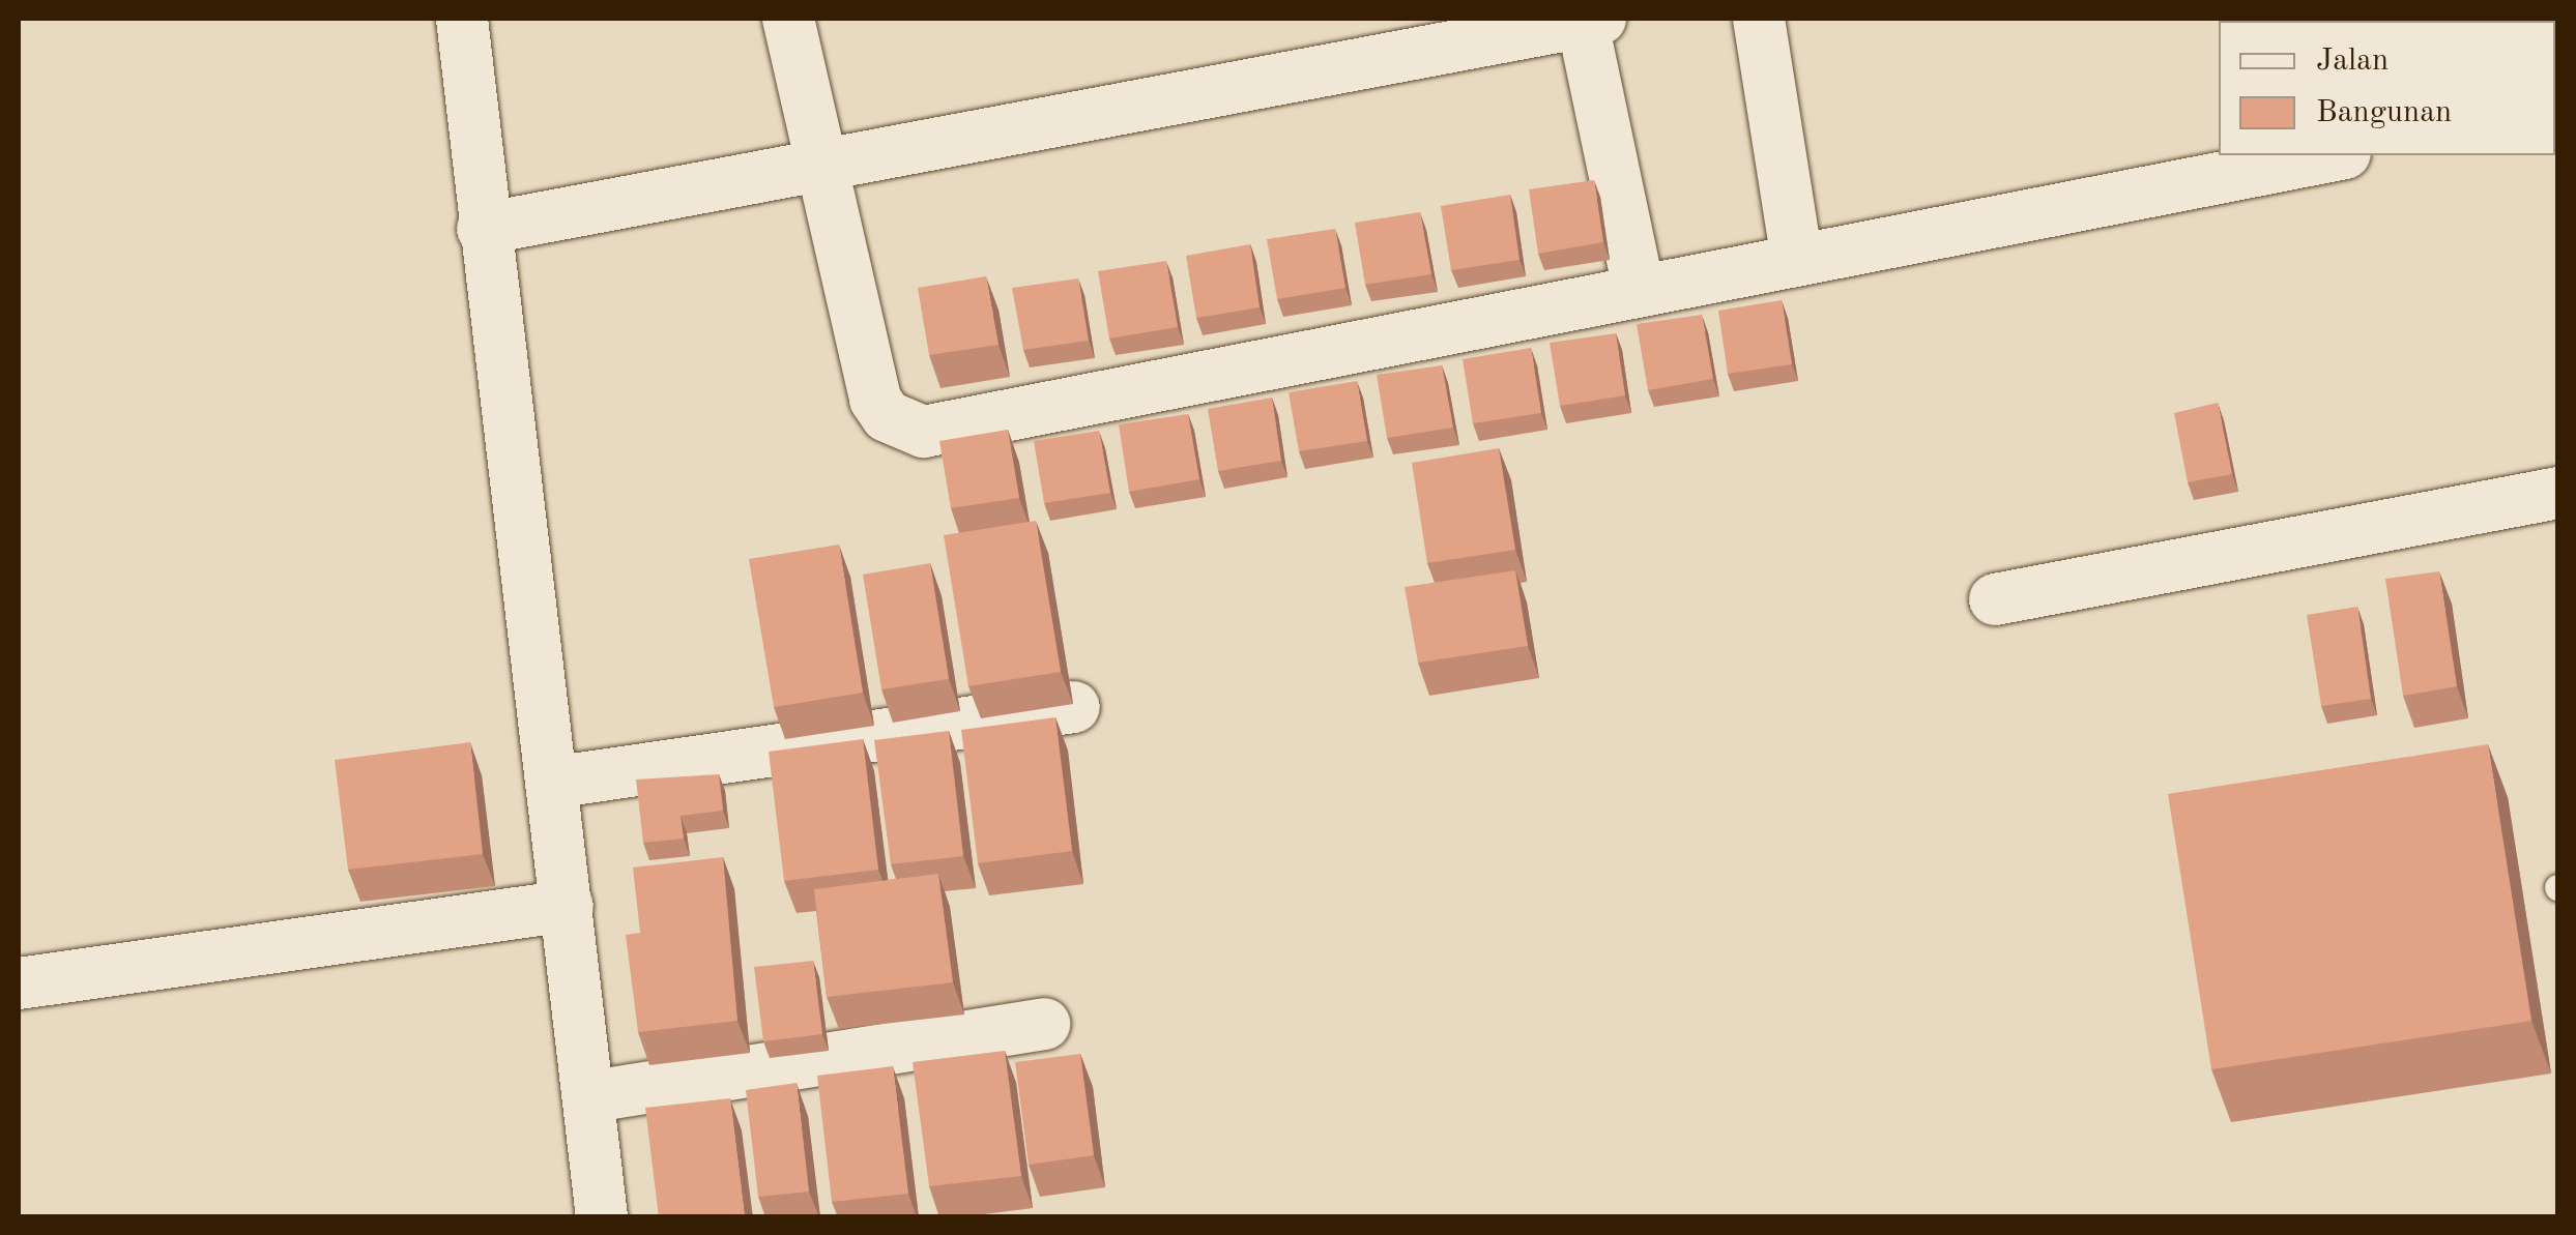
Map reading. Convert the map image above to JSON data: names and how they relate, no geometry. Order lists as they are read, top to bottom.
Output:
{
  "legend": ["Jalan", "Bangunan"]
}
